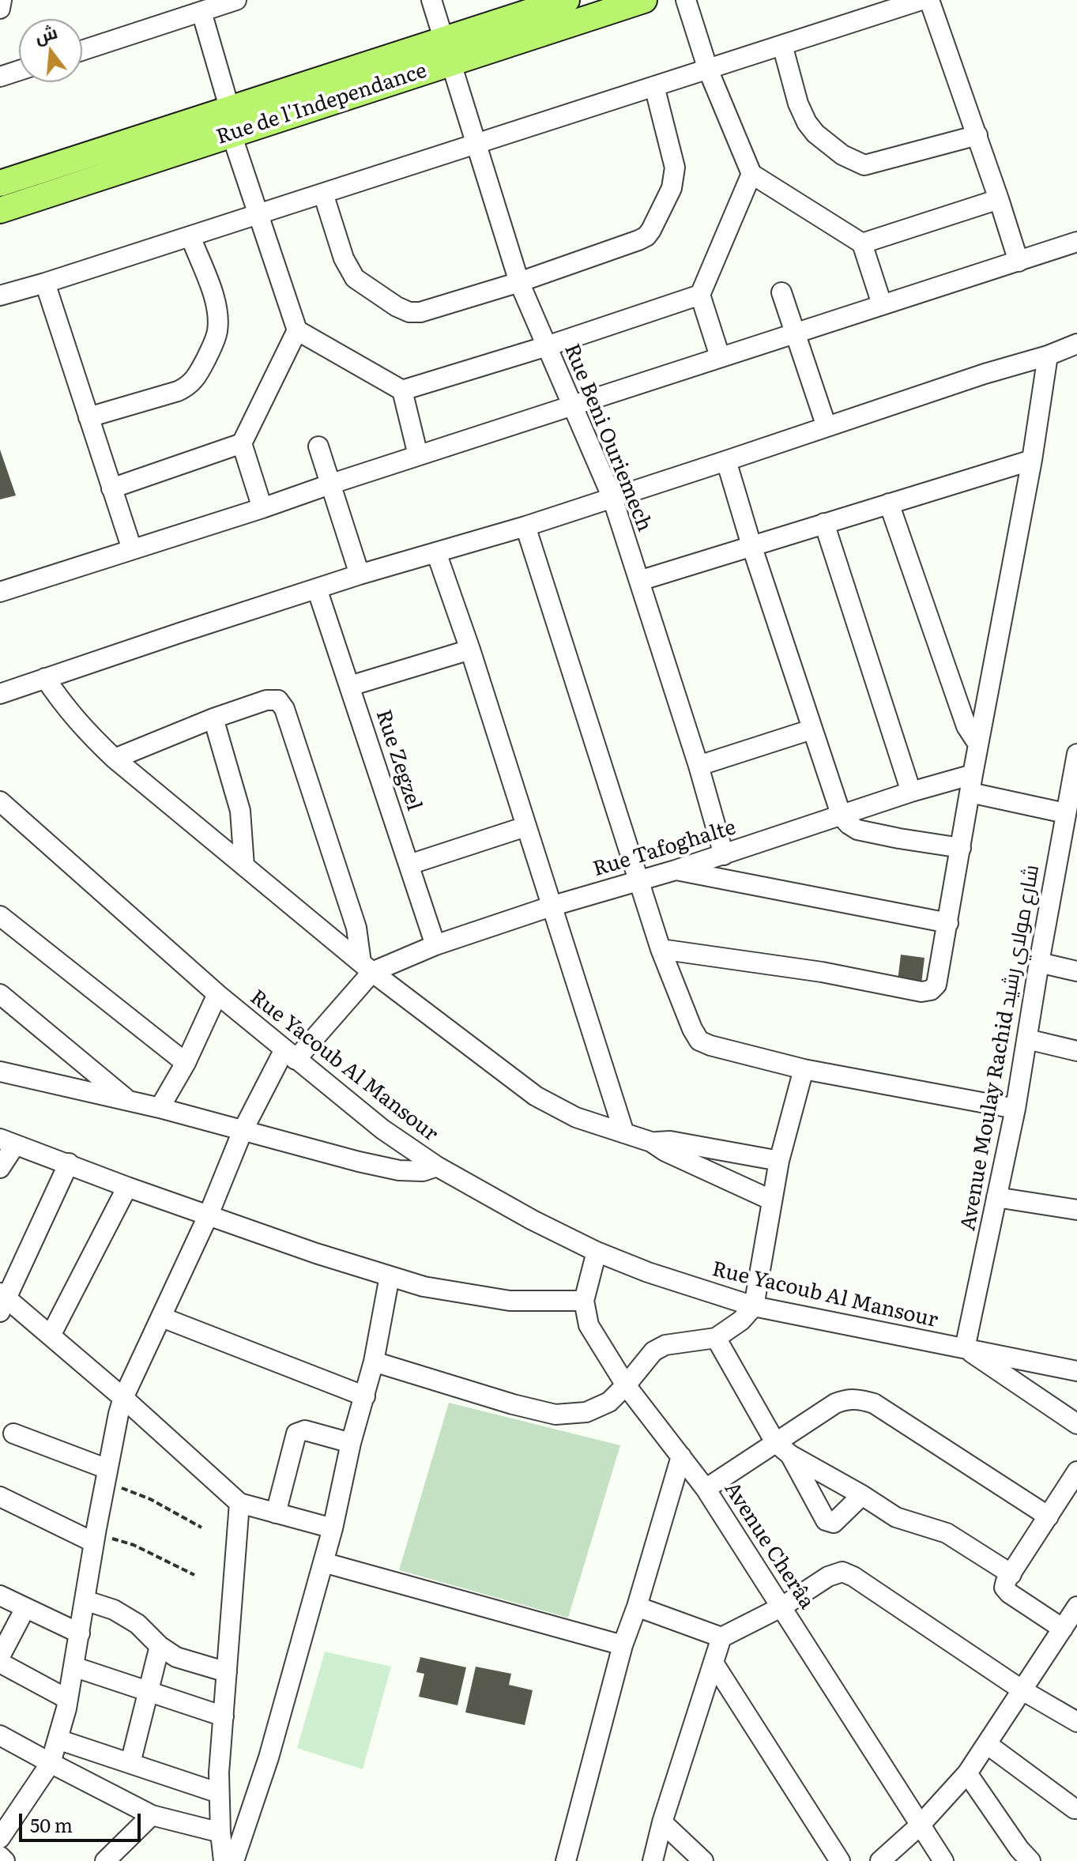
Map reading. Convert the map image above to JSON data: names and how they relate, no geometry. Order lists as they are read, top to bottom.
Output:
{
  "streets": {
    "main road": ["Rue de l'Independance"],
    "street": [
      "Rue Beni Ouriemech",
      "Rue Zegzel",
      "Rue Tafoghalte",
      "Avenue Moulay Rachid شارع مولاي رشيد",
      "Rue Yacoub Al Mansour",
      "Avenue Cherâa"
    ]
  },
  "crossings": [
    ["Rue de l'Independance", "Rue Beni Ouriemech"],
    ["Rue Beni Ouriemech", "Rue Tafoghalte"],
    ["Rue Zegzel", "Rue Tafoghalte"],
    ["Avenue Moulay Rachid شارع مولاي رشيد", "Rue Yacoub Al Mansour"],
    ["Rue Yacoub Al Mansour", "Avenue Cherâa"]
  ],
  "scale_bar": "50 m",
  "north": "top"
}
